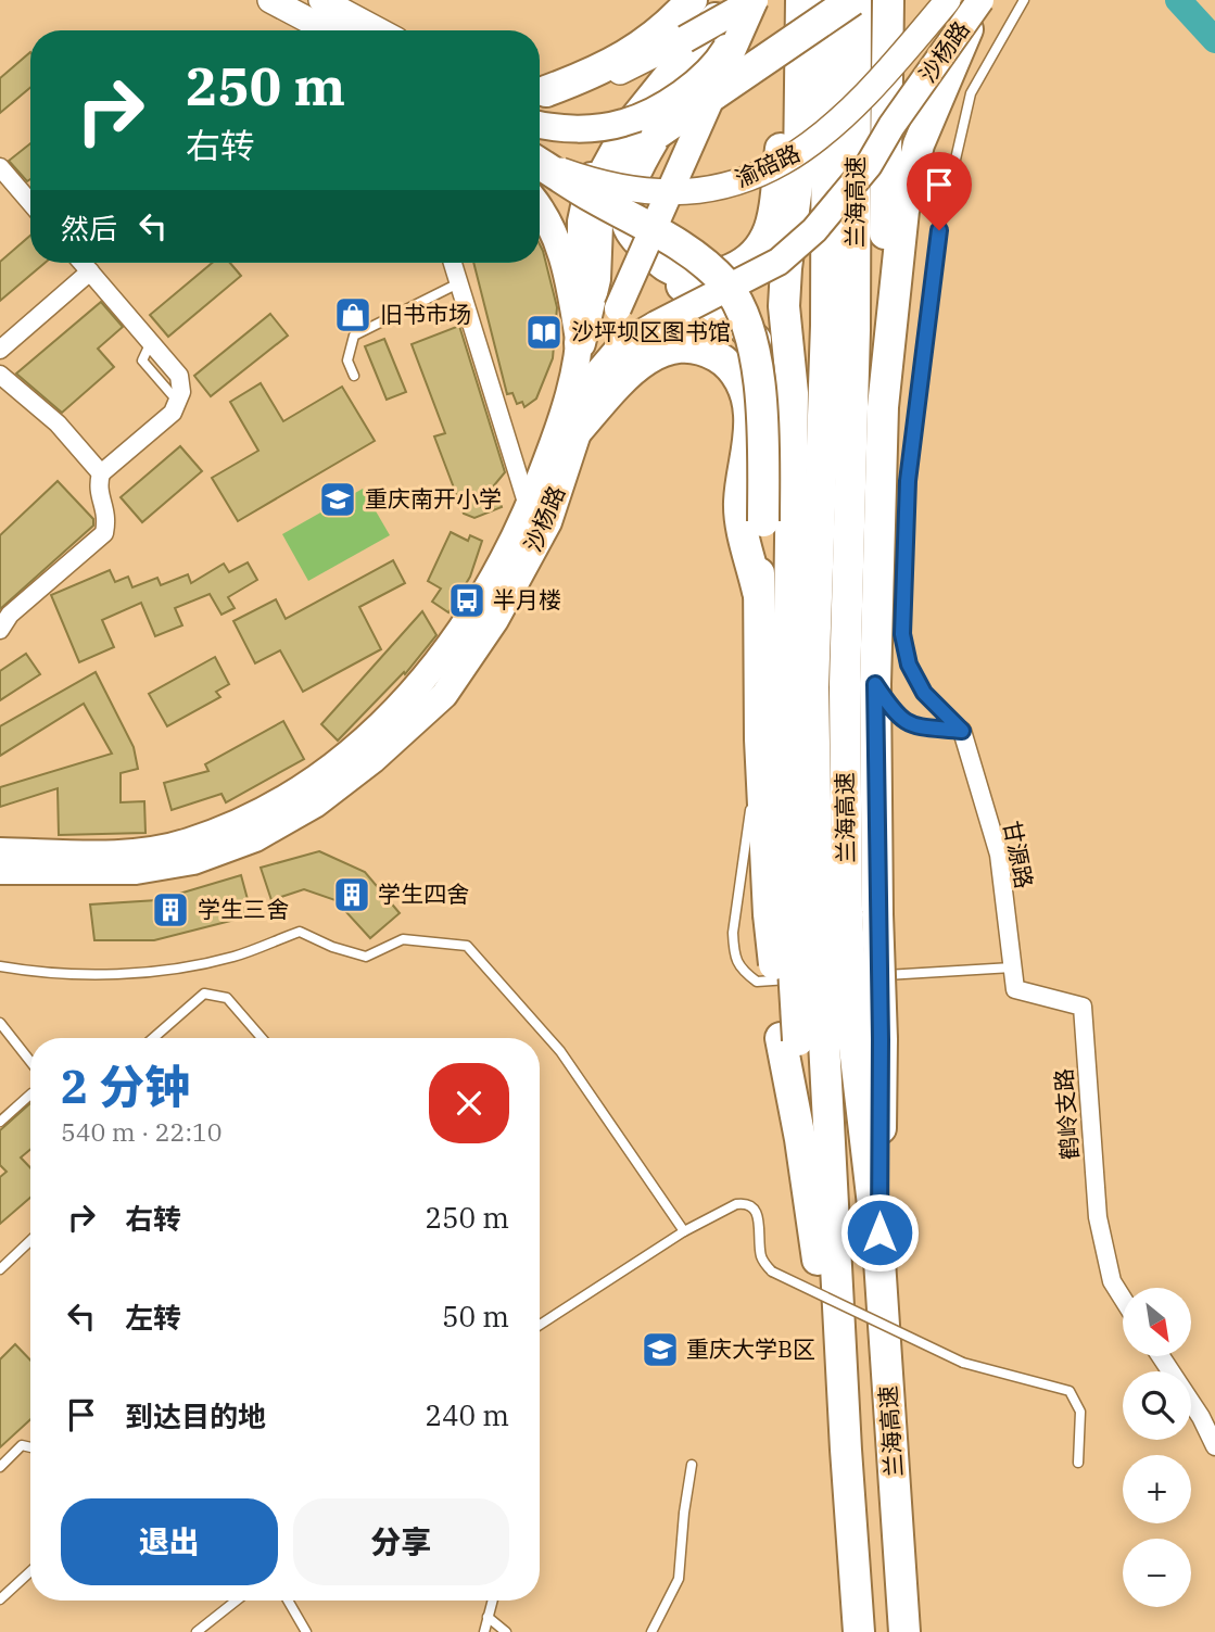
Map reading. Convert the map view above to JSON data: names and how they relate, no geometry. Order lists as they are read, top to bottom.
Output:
{
  "streets": {
    "highway": ["兰海高速"],
    "main road": ["沙杨路", "渝碚路"],
    "street": ["甘源路", "鹤岭支路"]
  },
  "crossings": [
    ["甘源路", "鹤岭支路"]
  ],
  "places": {
    "shop": ["旧书市场"],
    "library": ["沙坪坝区图书馆"],
    "school or university": ["重庆南开小学", "重庆大学B区"],
    "bus stop": ["半月楼"],
    "building": ["学生四舍", "学生三舍"]
  },
  "north": "bottom right",
  "page": {
    "turn": ["250 m", "右转"],
    "then": "然后",
    "heading": ["2 分钟", "540 m · 22:10"],
    "list": [
      {
        "name": "右转",
        "value": "250 m"
      },
      {
        "name": "左转",
        "value": "50 m"
      },
      {
        "name": "到达目的地",
        "value": "240 m"
      }
    ],
    "map_buttons": ["+", "−"],
    "buttons": ["退出", "分享"]
  }
}
